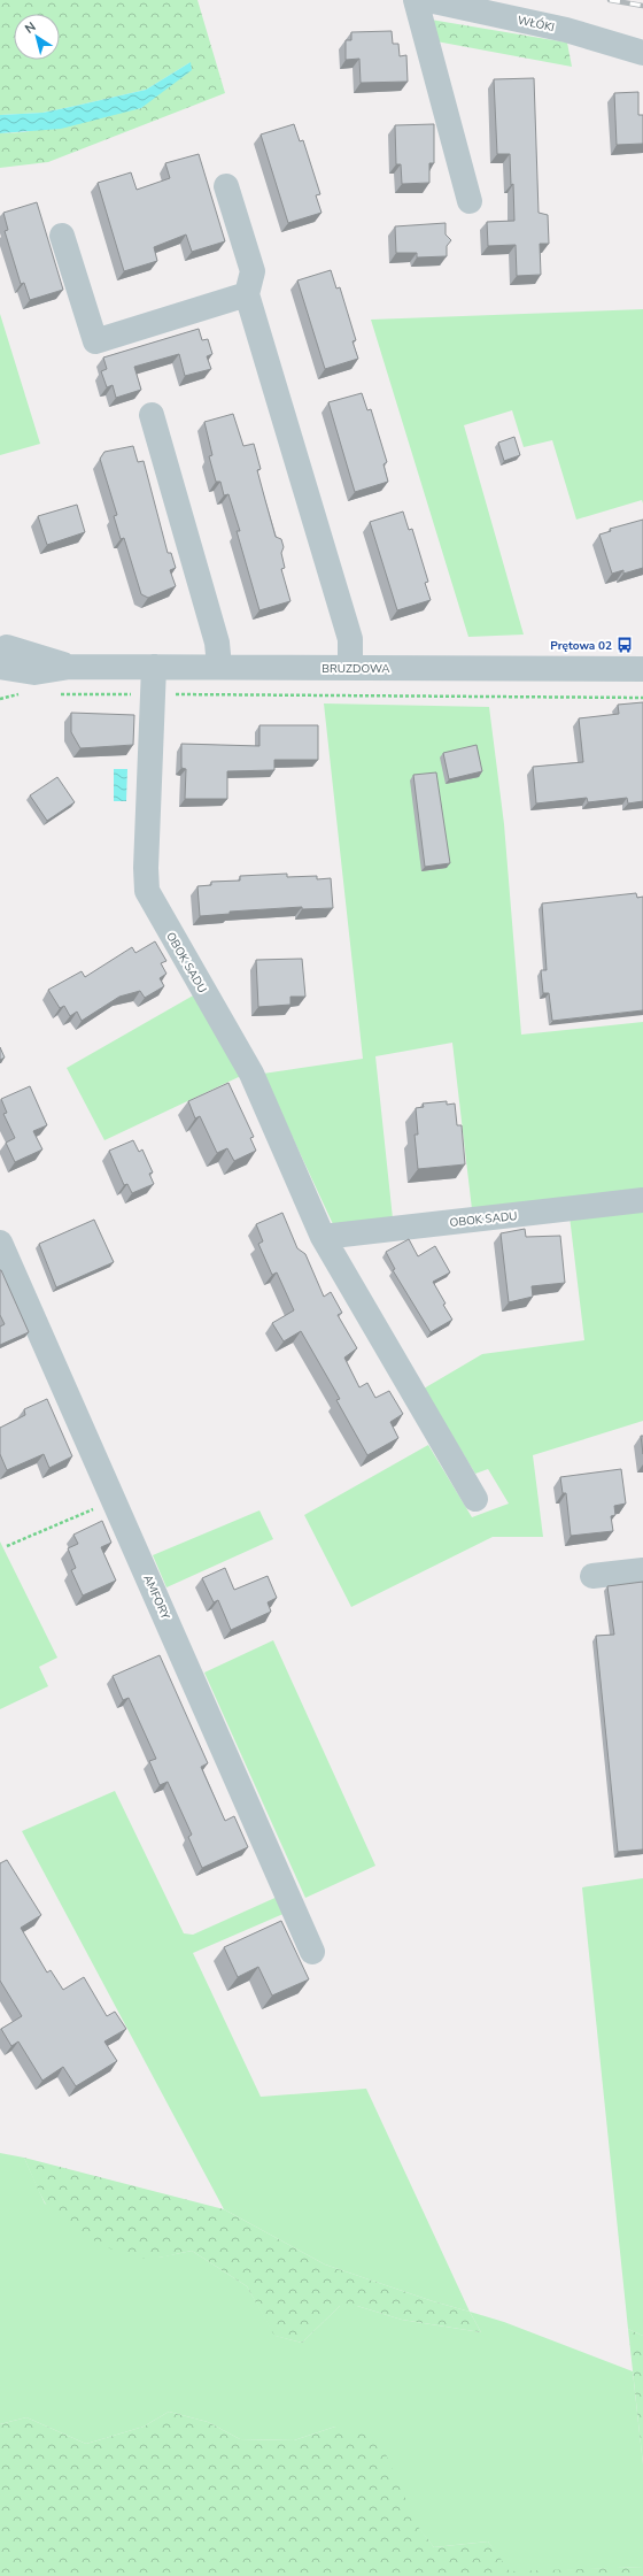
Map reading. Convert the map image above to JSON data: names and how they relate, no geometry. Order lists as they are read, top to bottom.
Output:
{
  "streets": {
    "street": [
      "WŁÓKI",
      "BRUZDOWA",
      "OBOK SADU",
      "AMFORY"
    ]
  },
  "crossings": [
    ["BRUZDOWA", "OBOK SADU"]
  ],
  "places": {
    "bus stop": ["Prętowa 02"]
  },
  "north": "top left"
}
